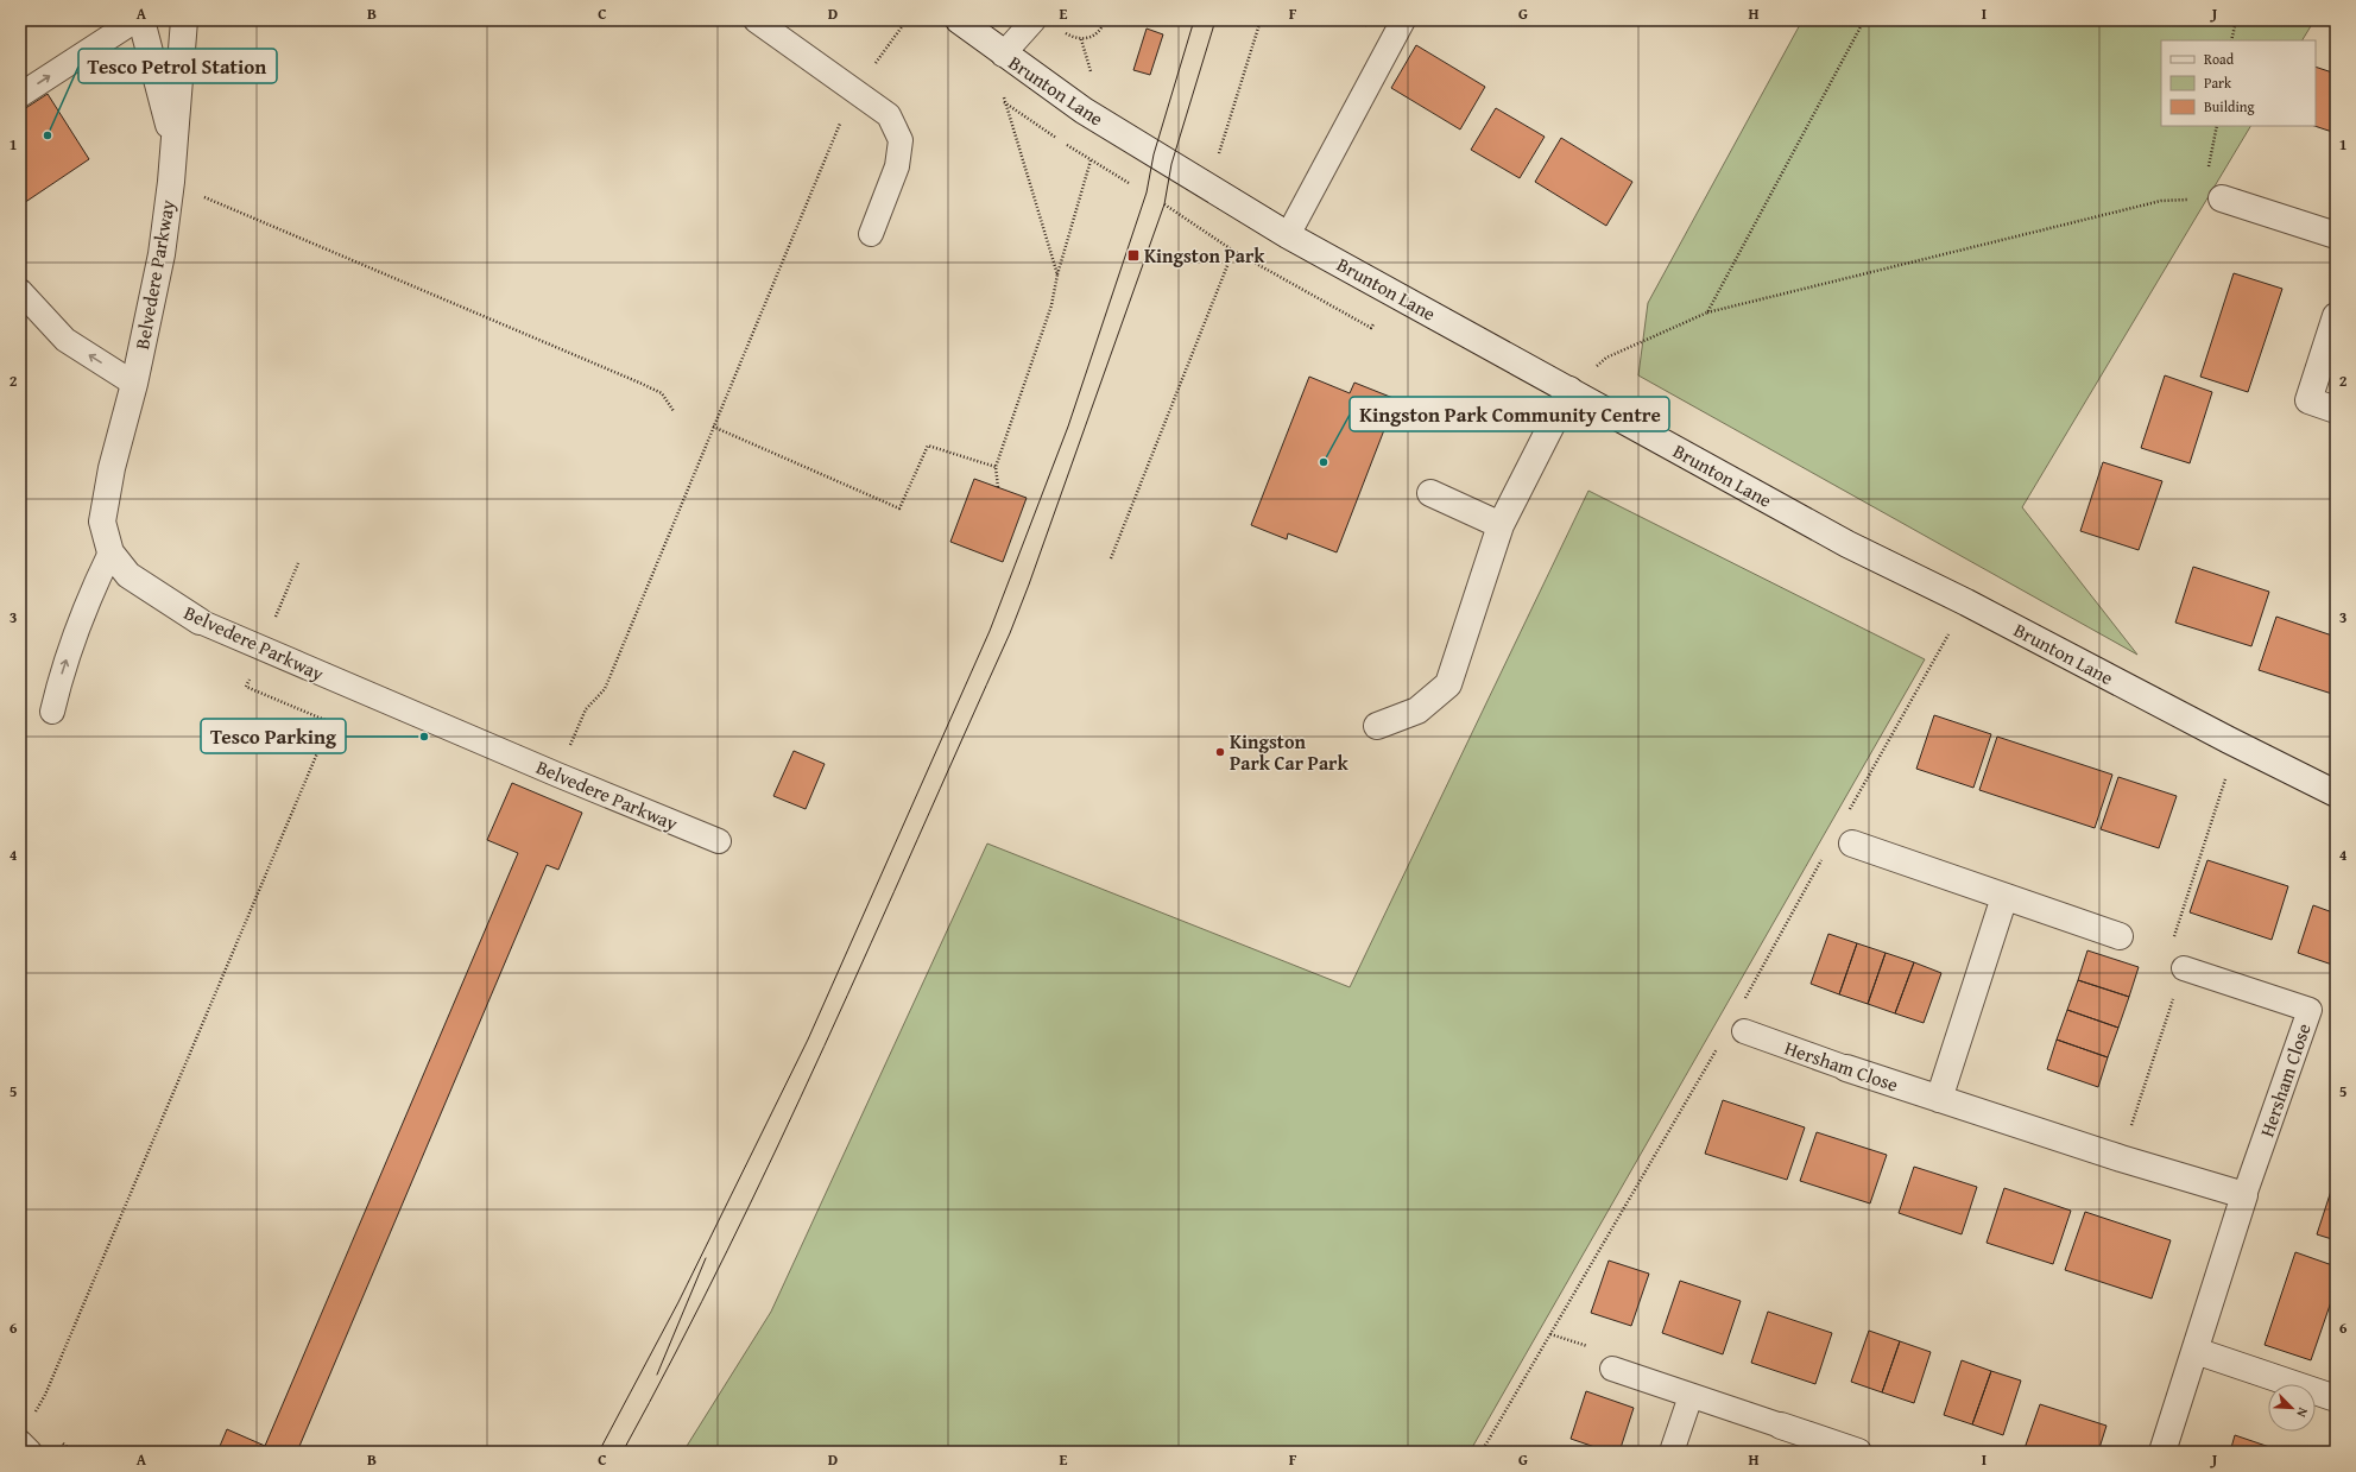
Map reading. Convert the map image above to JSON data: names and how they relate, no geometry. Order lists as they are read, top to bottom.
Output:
{
  "streets": {
    "street": ["Brunton Lane", "Belvedere Parkway", "Hersham Close"]
  },
  "places": {
    "other": [
      "Tesco Petrol Station",
      "Kingston Park Community Centre",
      "Tesco Parking",
      "Kingston Park Car Park"
    ],
    "transit": ["Kingston Park"]
  },
  "legend": ["Road", "Park", "Building"],
  "north": "bottom right",
  "grid": {
    "columns": [
      "A",
      "B",
      "C",
      "D",
      "E",
      "F",
      "G",
      "H",
      "I",
      "J"
    ],
    "rows": [
      "1",
      "2",
      "3",
      "4",
      "5",
      "6"
    ]
  }
}
